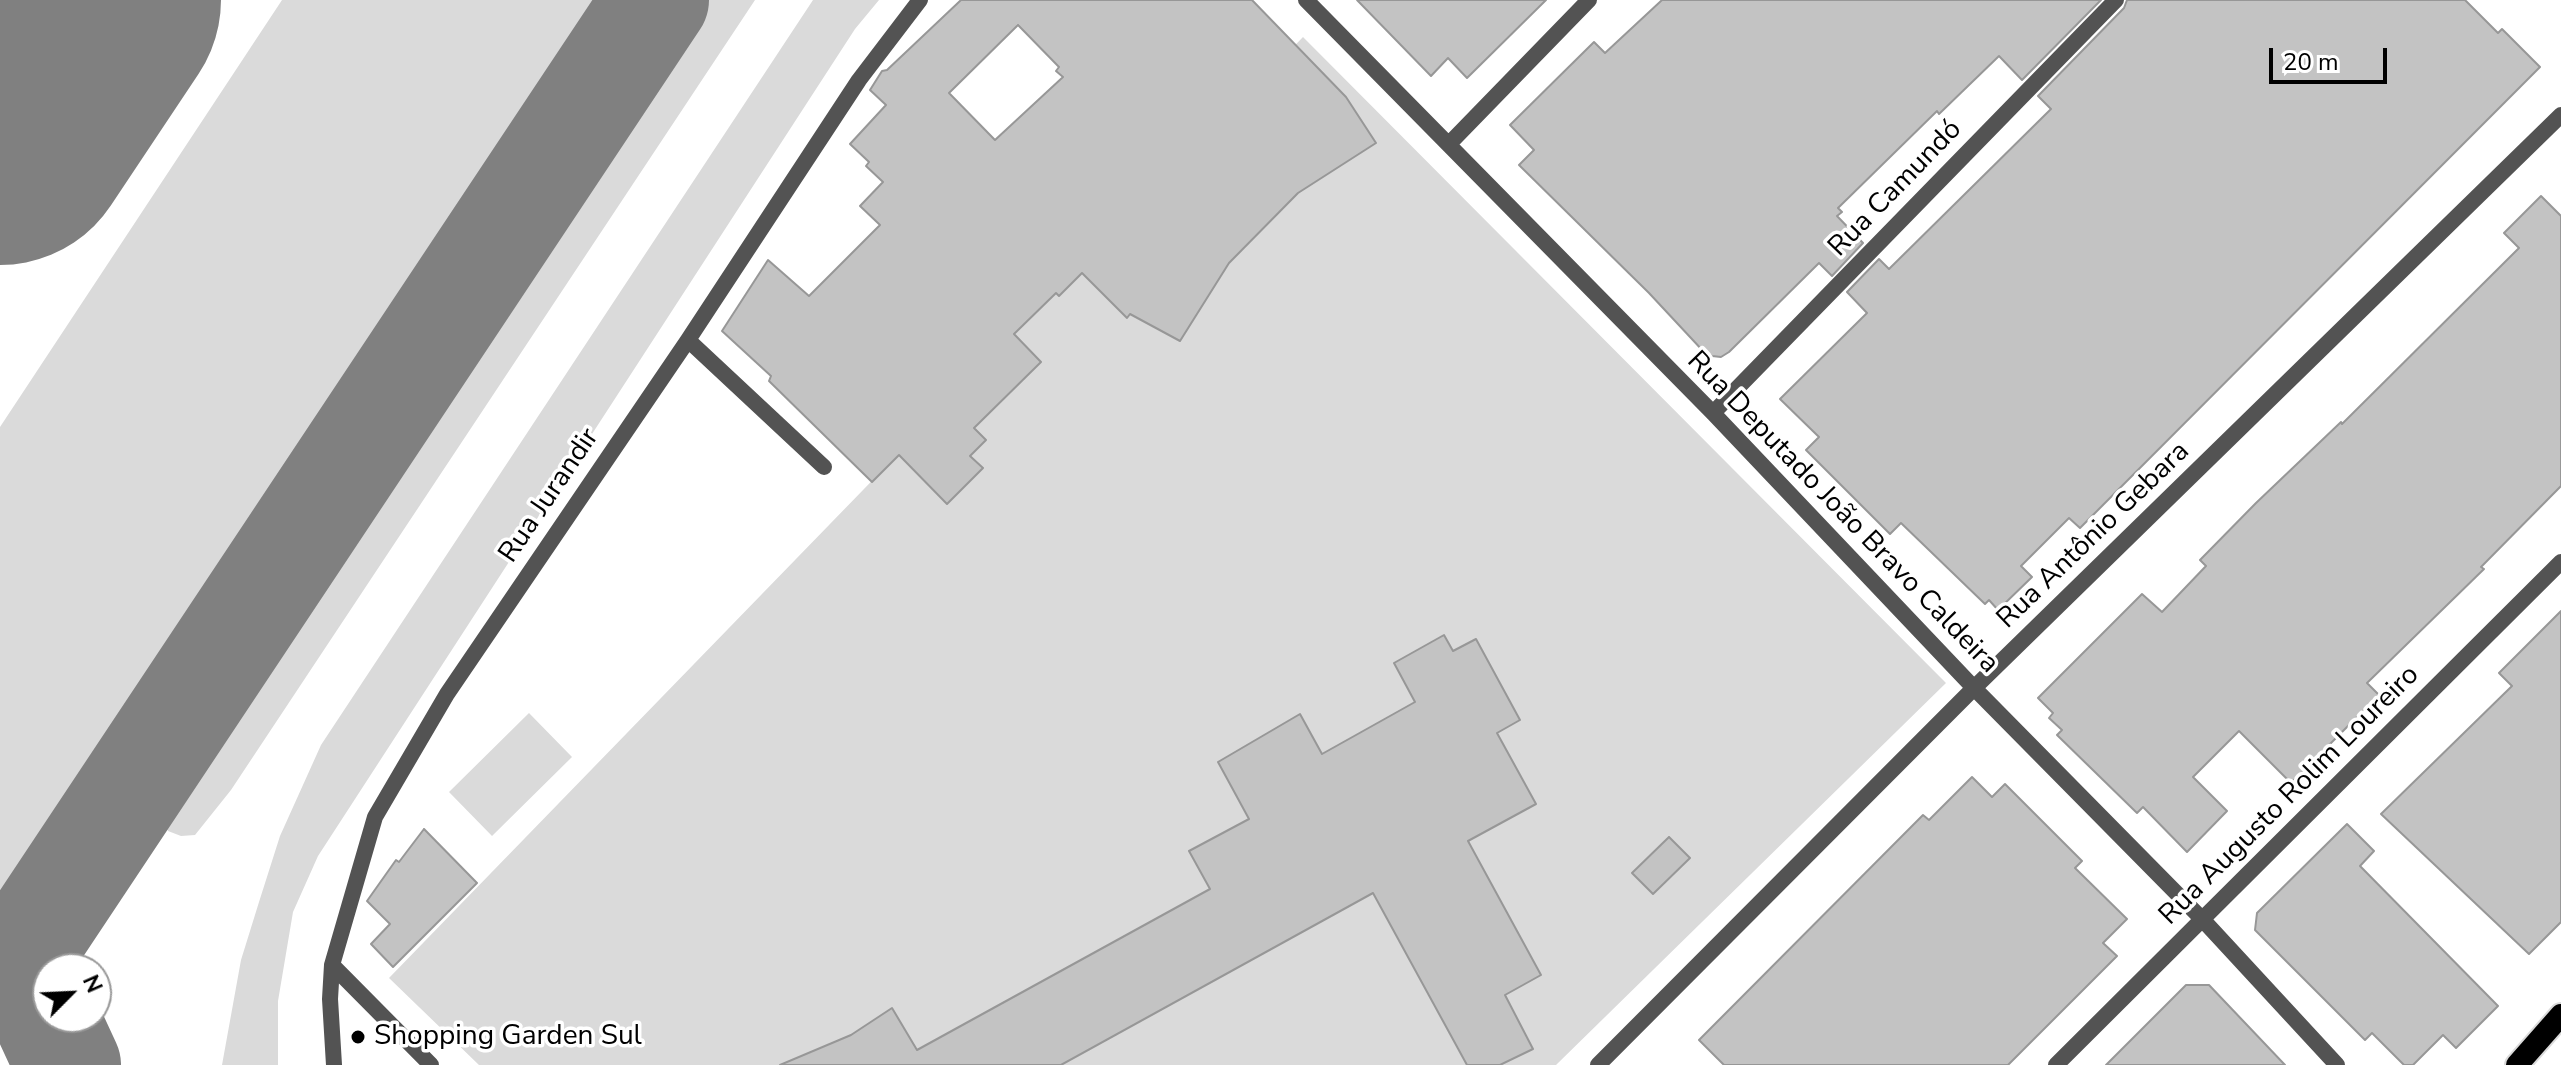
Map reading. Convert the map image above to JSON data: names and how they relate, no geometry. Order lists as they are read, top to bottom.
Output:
{
  "streets": {
    "street": [
      "Rua Camundó",
      "Rua Jurandir",
      "Rua Deputado João Bravo Caldeira",
      "Rua Antônio Gebara",
      "Rua Augusto Rolim Loureiro"
    ]
  },
  "crossings": [
    ["Rua Camundó", "Rua Deputado João Bravo Caldeira"],
    ["Rua Deputado João Bravo Caldeira", "Rua Antônio Gebara"],
    ["Rua Deputado João Bravo Caldeira", "Rua Augusto Rolim Loureiro"]
  ],
  "places": ["Shopping Garden Sul"],
  "scale_bar": "20 m",
  "north": "top right"
}
